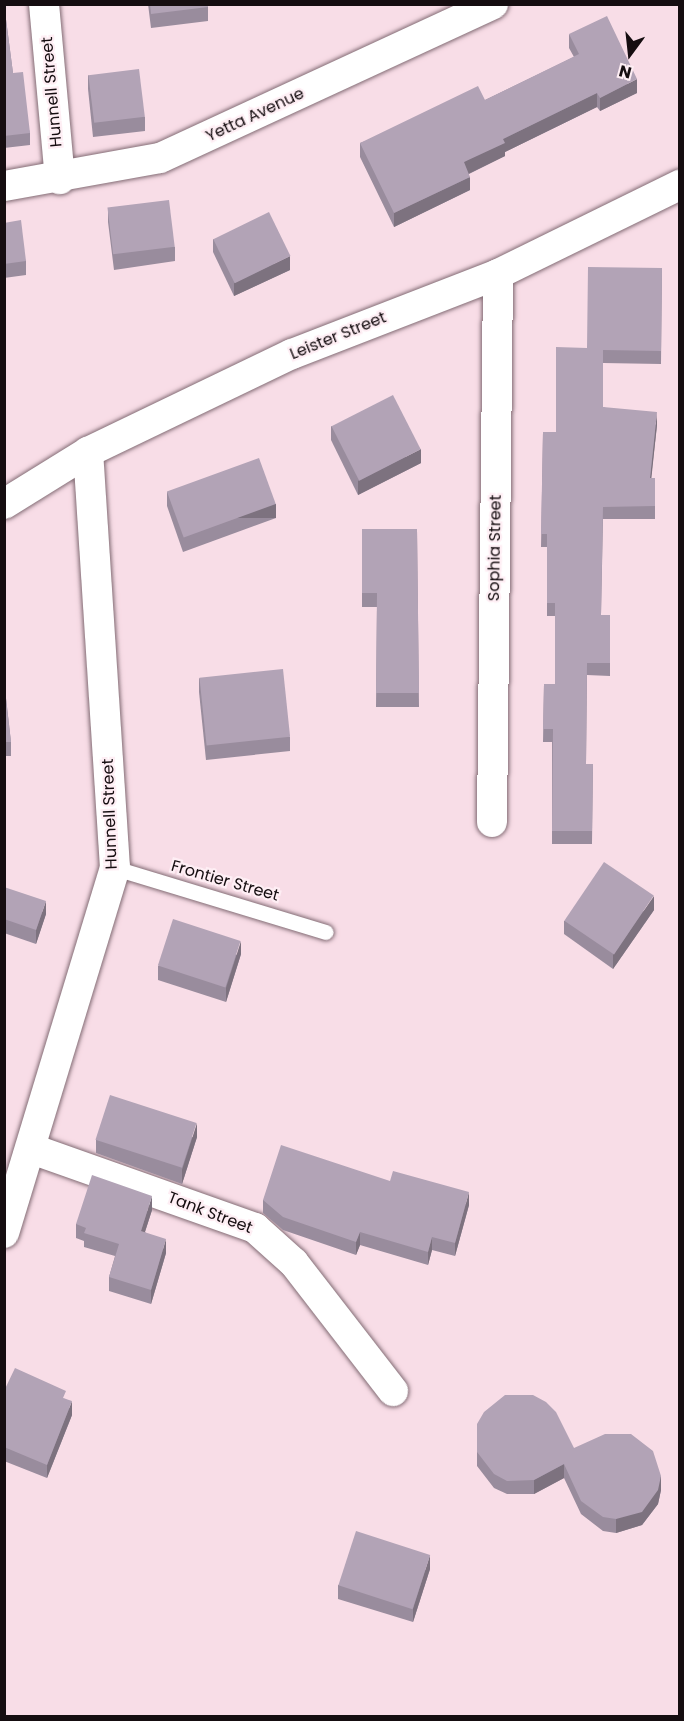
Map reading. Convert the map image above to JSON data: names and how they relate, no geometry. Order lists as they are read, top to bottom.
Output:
{
  "streets": {
    "street": [
      "Hunnell Street",
      "Yetta Avenue",
      "Leister Street",
      "Sophia Street",
      "Tank Street"
    ],
    "lane": ["Frontier Street"]
  },
  "crossings": [
    ["Hunnell Street", "Yetta Avenue"],
    ["Hunnell Street", "Leister Street"],
    ["Hunnell Street", "Frontier Street"],
    ["Hunnell Street", "Tank Street"],
    ["Leister Street", "Sophia Street"]
  ],
  "north": "bottom"
}
